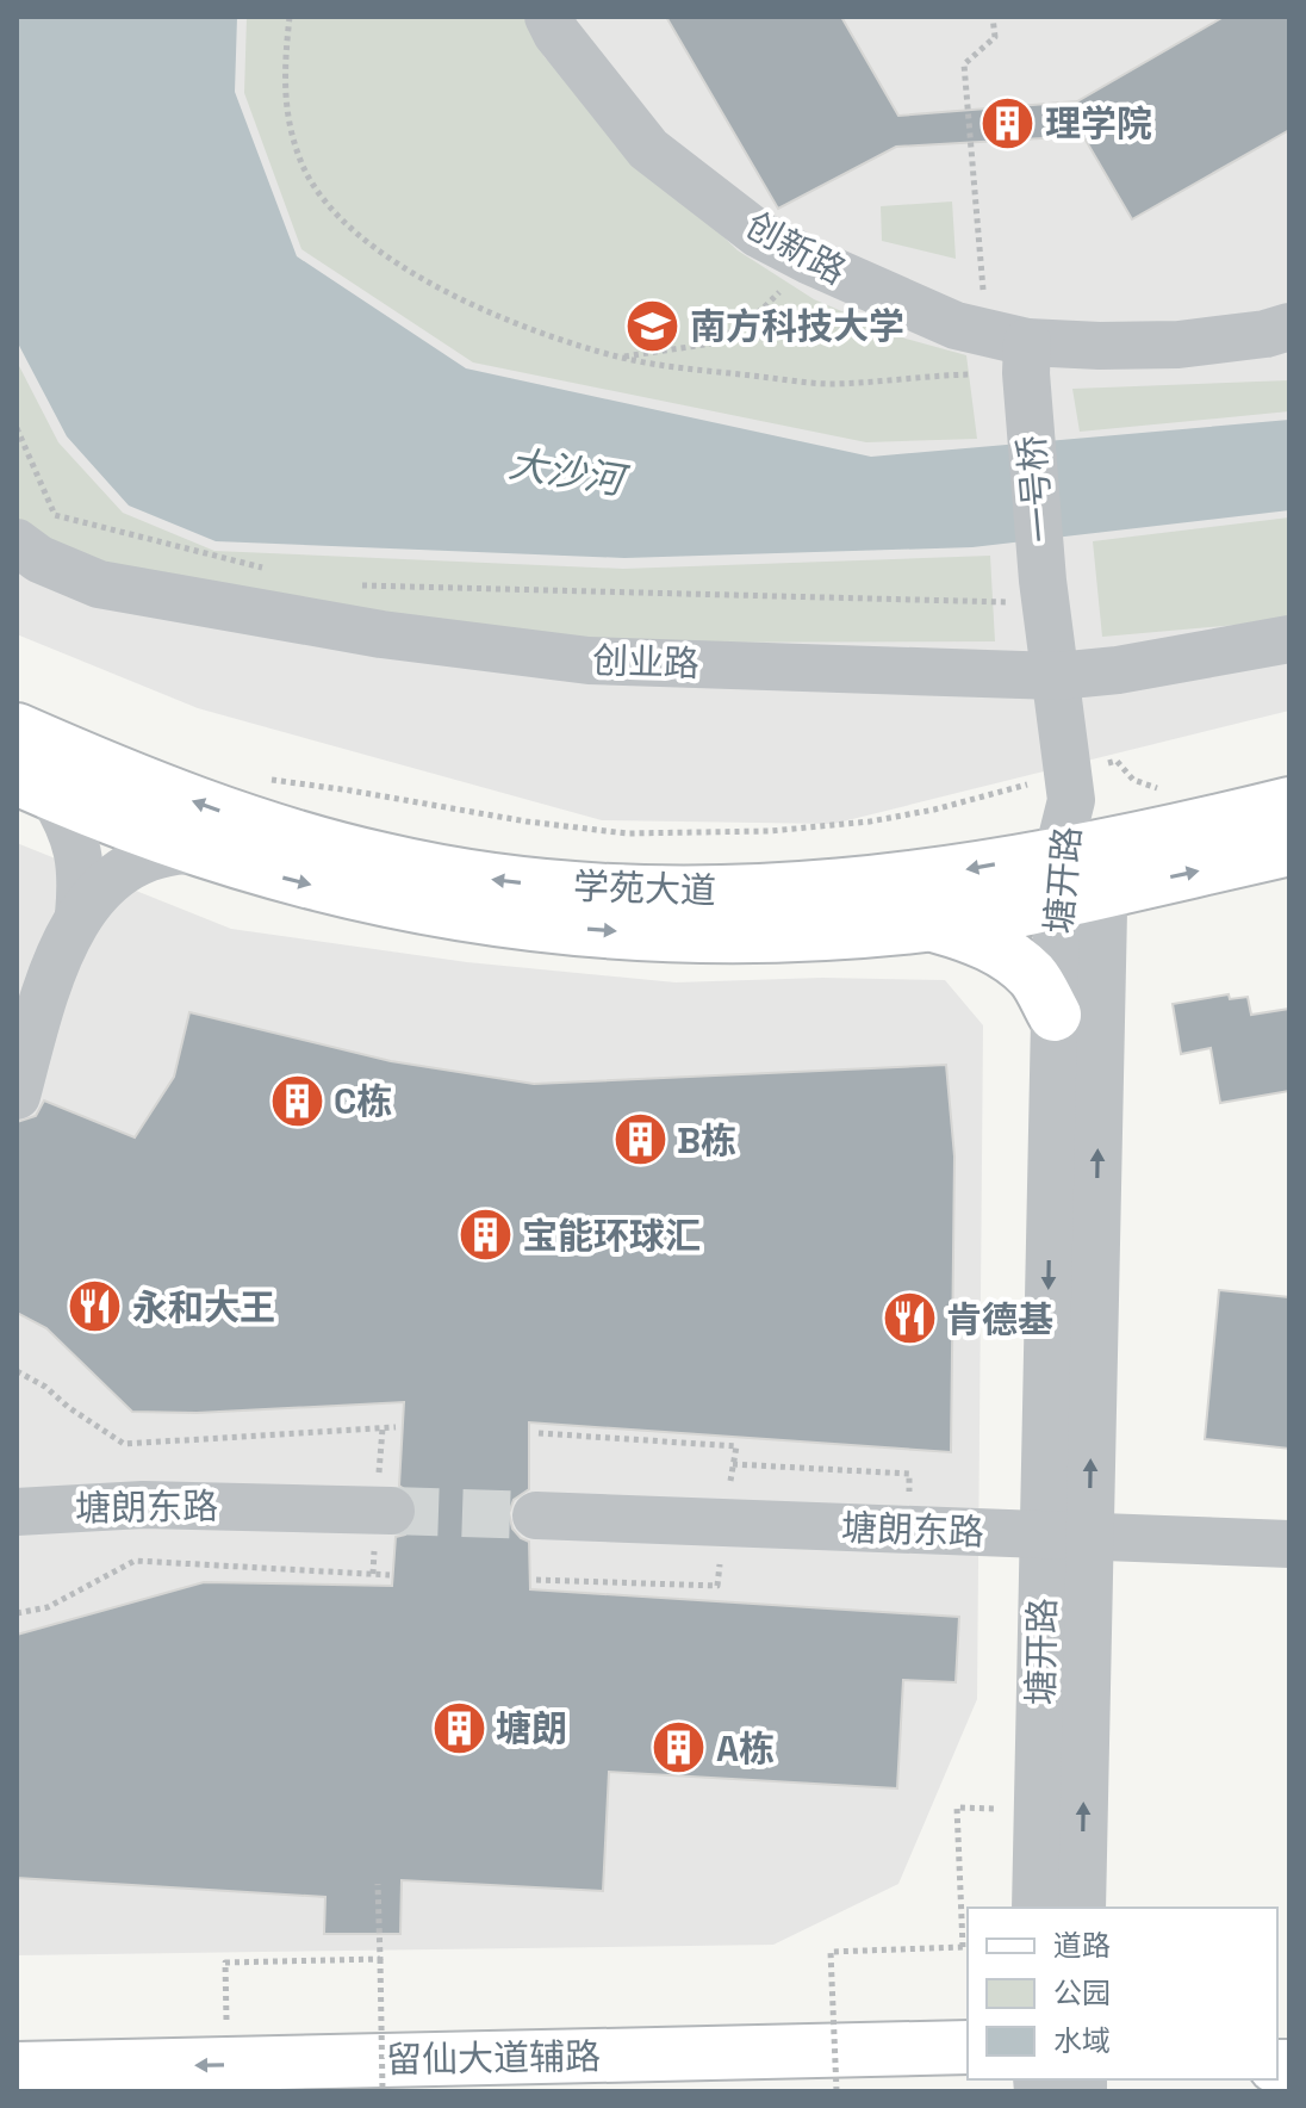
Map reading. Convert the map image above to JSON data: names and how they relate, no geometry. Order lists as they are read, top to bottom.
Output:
{
  "streets": {
    "main road": ["学苑大道", "留仙大道辅路"],
    "street": [
      "创新路",
      "一号桥",
      "创业路",
      "塘开路",
      "塘朗东路"
    ]
  },
  "crossings": [
    ["创新路", "一号桥"],
    ["一号桥", "创业路"],
    ["一号桥", "塘开路"],
    ["塘开路", "学苑大道"],
    ["塘开路", "塘朗东路"]
  ],
  "water": ["大沙河"],
  "places": {
    "building": [
      "理学院",
      "C栋",
      "B栋",
      "宝能环球汇",
      "塘朗",
      "A栋"
    ],
    "school or university": ["南方科技大学"],
    "restaurant": ["永和大王", "肯德基"]
  },
  "legend": ["道路", "公园", "水域"]
}
